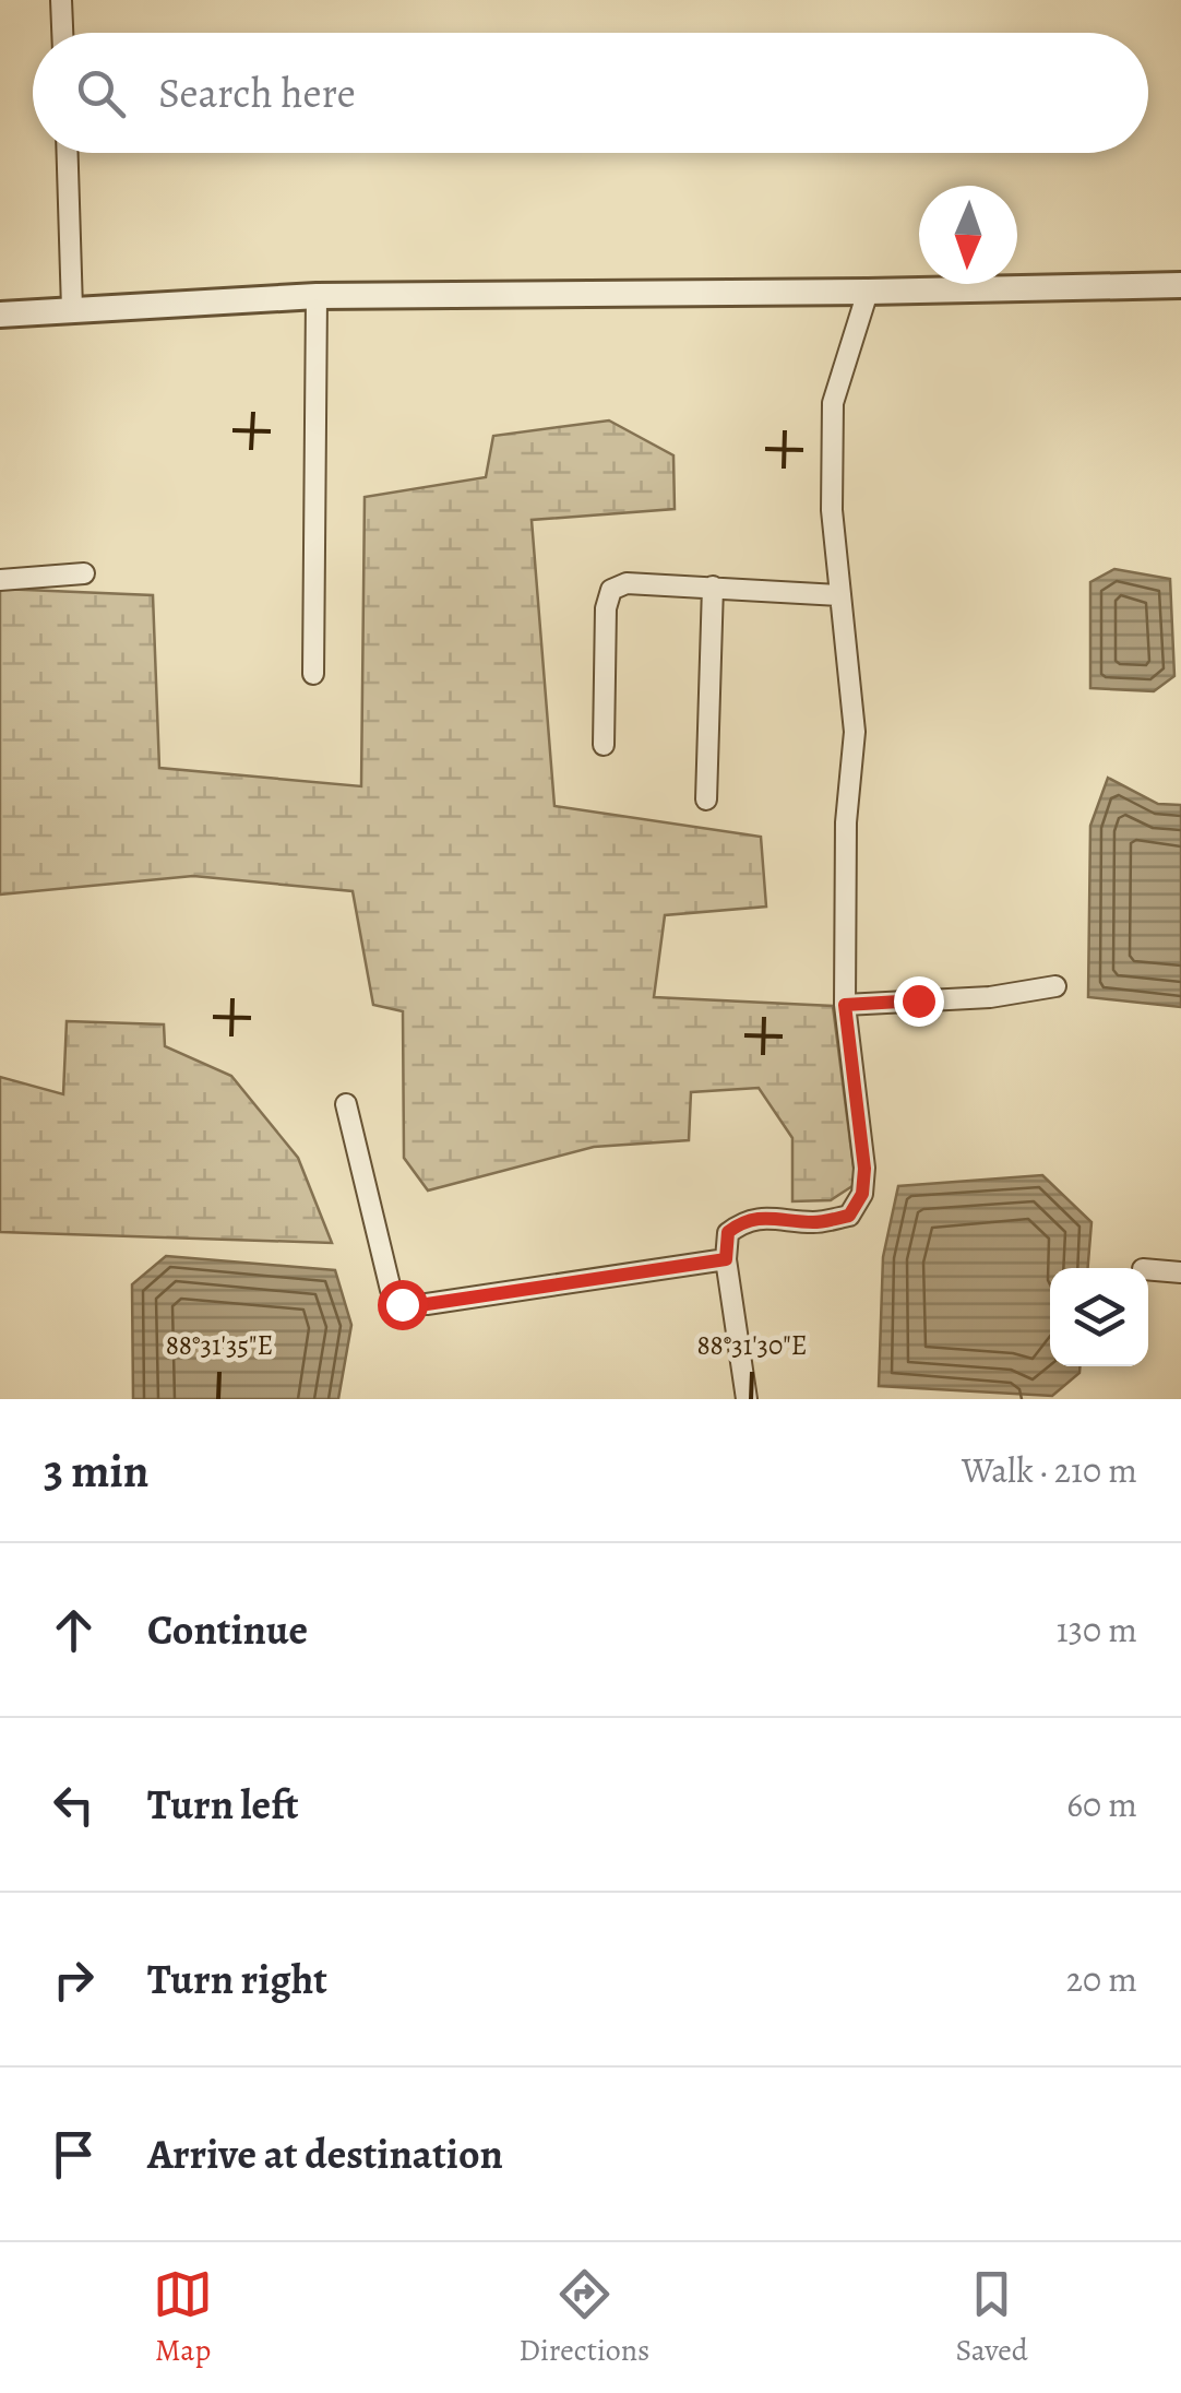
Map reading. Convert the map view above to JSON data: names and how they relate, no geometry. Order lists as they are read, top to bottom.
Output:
{
  "north": "bottom",
  "page": {
    "search": "Search here",
    "heading": ["3 min", "Walk · 210 m"],
    "list": [
      ["Continue", "130 m"],
      ["Turn left", "60 m"],
      ["Turn right", "20 m"],
      "Arrive at destination"
    ],
    "nav": ["Map", "Directions", "Saved"]
  },
  "coordinates": ["88°31'35\"E", "88°31'30\"E"]
}
